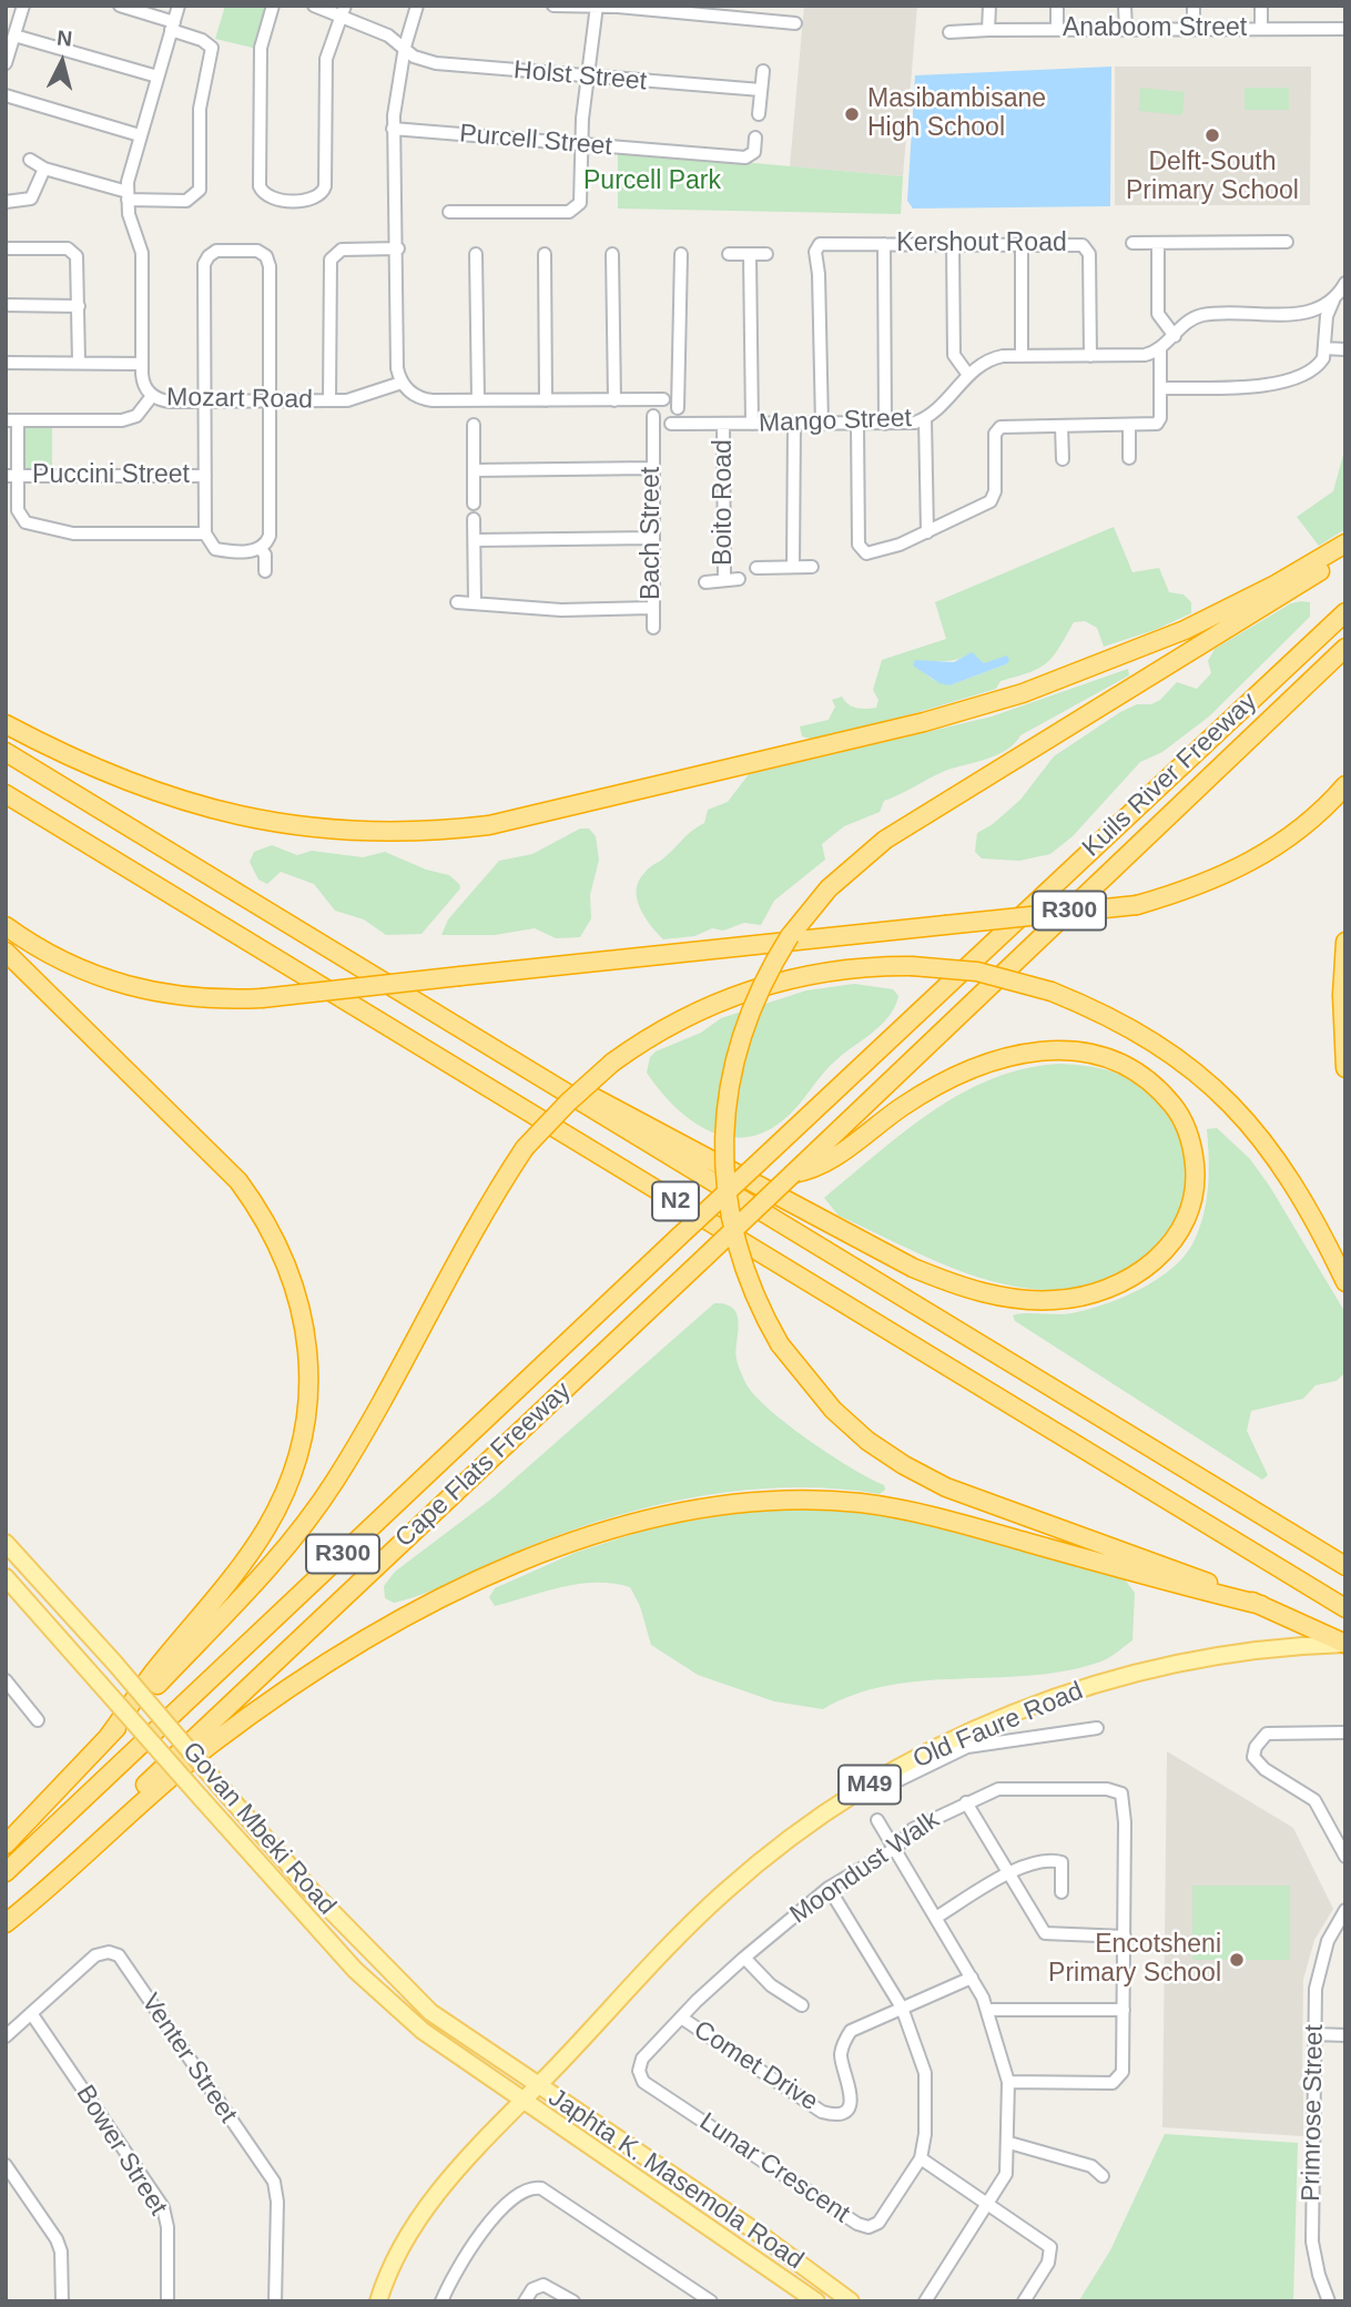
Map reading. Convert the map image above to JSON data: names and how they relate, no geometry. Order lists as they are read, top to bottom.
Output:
{
  "streets": {
    "highway": [
      "Kuils River Freeway",
      "R300",
      "N2",
      "Cape Flats Freeway"
    ],
    "main road": [
      "Old Faure Road",
      "M49",
      "Govan Mbeki Road",
      "Japhta K. Masemola Road"
    ],
    "street": [
      "Anaboom Street",
      "Holst Street",
      "Purcell Street",
      "Kershout Road",
      "Mozart Road",
      "Mango Street",
      "Puccini Street",
      "Boito Road",
      "Bach Street",
      "Moondust Walk",
      "Venter Street",
      "Comet Drive",
      "Primrose Street",
      "Bower Street",
      "Lunar Crescent"
    ]
  },
  "crossings": [
    ["Kershout Road", "Mango Street"],
    ["Mango Street", "Boito Road"],
    ["Mango Street", "Bach Street"],
    ["Kuils River Freeway", "Cape Flats Freeway"],
    ["Old Faure Road", "M49"],
    ["Old Faure Road", "Govan Mbeki Road"],
    ["Old Faure Road", "Japhta K. Masemola Road"],
    ["M49", "Govan Mbeki Road"],
    ["M49", "Japhta K. Masemola Road"],
    ["Govan Mbeki Road", "Japhta K. Masemola Road"],
    ["Moondust Walk", "Comet Drive"],
    ["Moondust Walk", "Lunar Crescent"],
    ["Venter Street", "Bower Street"],
    ["Comet Drive", "Lunar Crescent"]
  ],
  "parks": ["Purcell Park"],
  "places": ["Masibambisane High School", "Delft-South Primary School", "Encotsheni Primary School"],
  "north": "top"
}
